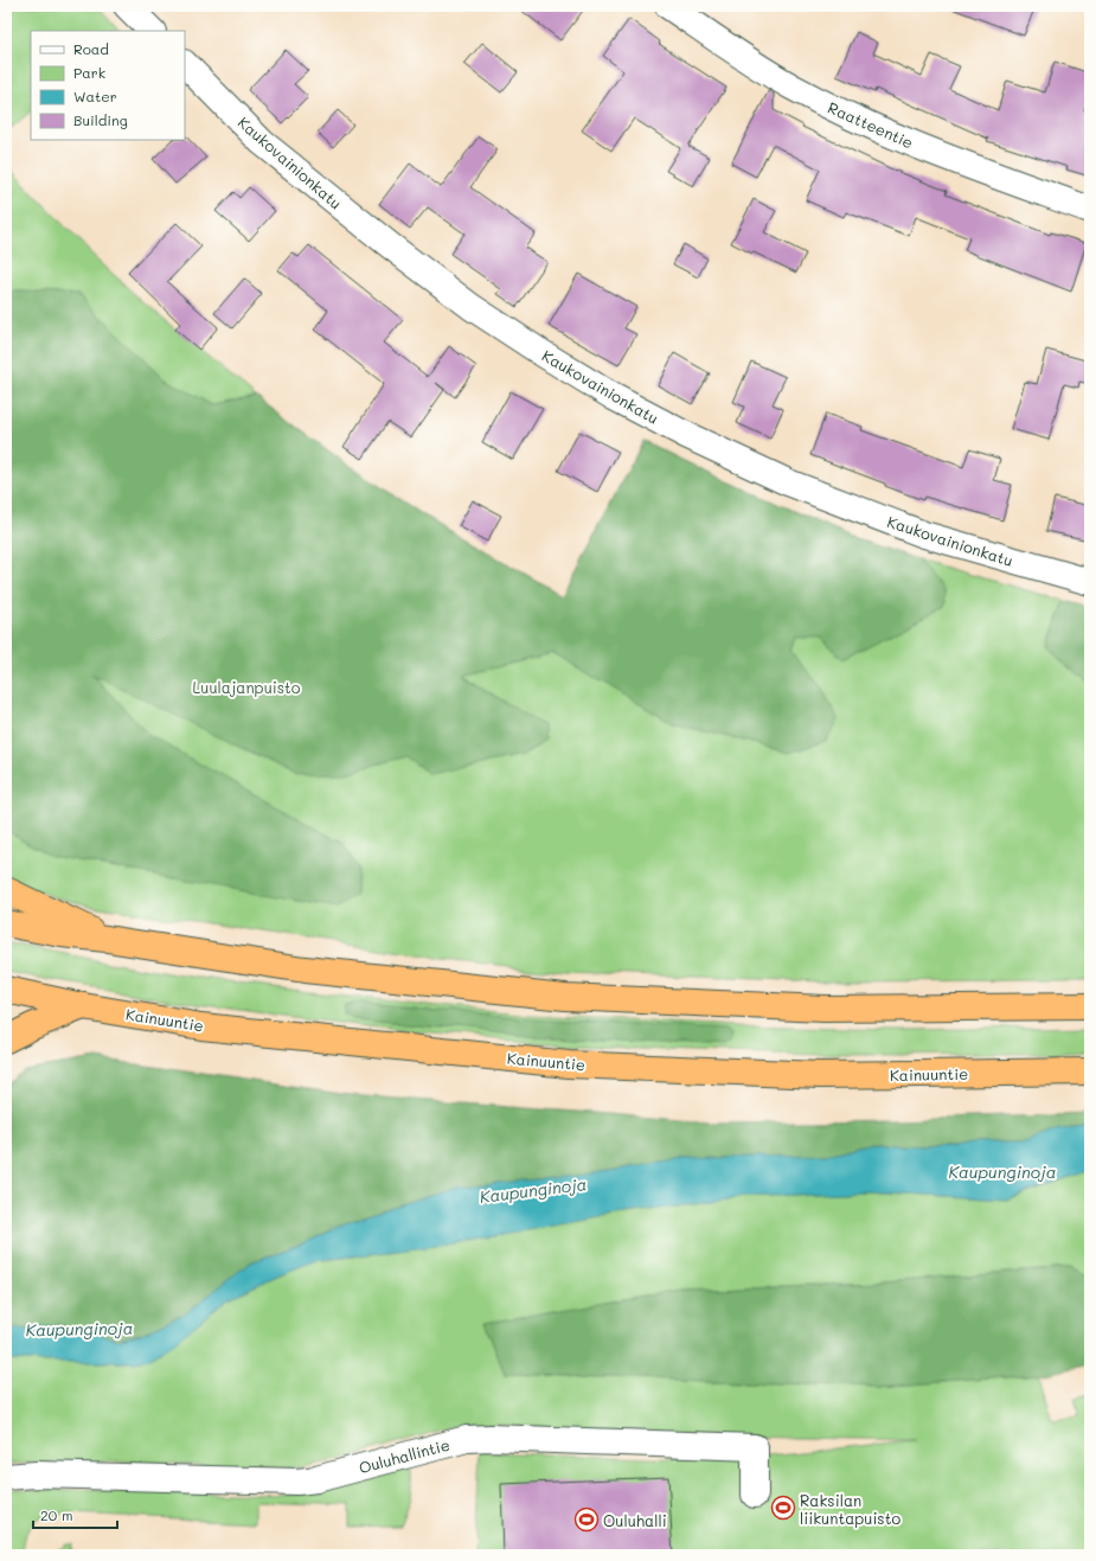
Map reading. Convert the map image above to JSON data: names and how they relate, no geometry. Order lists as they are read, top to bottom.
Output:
{
  "streets": {
    "highway": ["Kainuuntie"],
    "street": ["Raatteentie", "Kaukovainionkatu", "Ouluhallintie"]
  },
  "water": ["Kaupunginoja"],
  "parks": ["Luulajanpuisto"],
  "places": {
    "sports": ["Raksilan liikuntapuisto", "Ouluhalli"]
  },
  "legend": [
    "Road",
    "Park",
    "Water",
    "Building"
  ],
  "scale_bar": "20 m"
}
